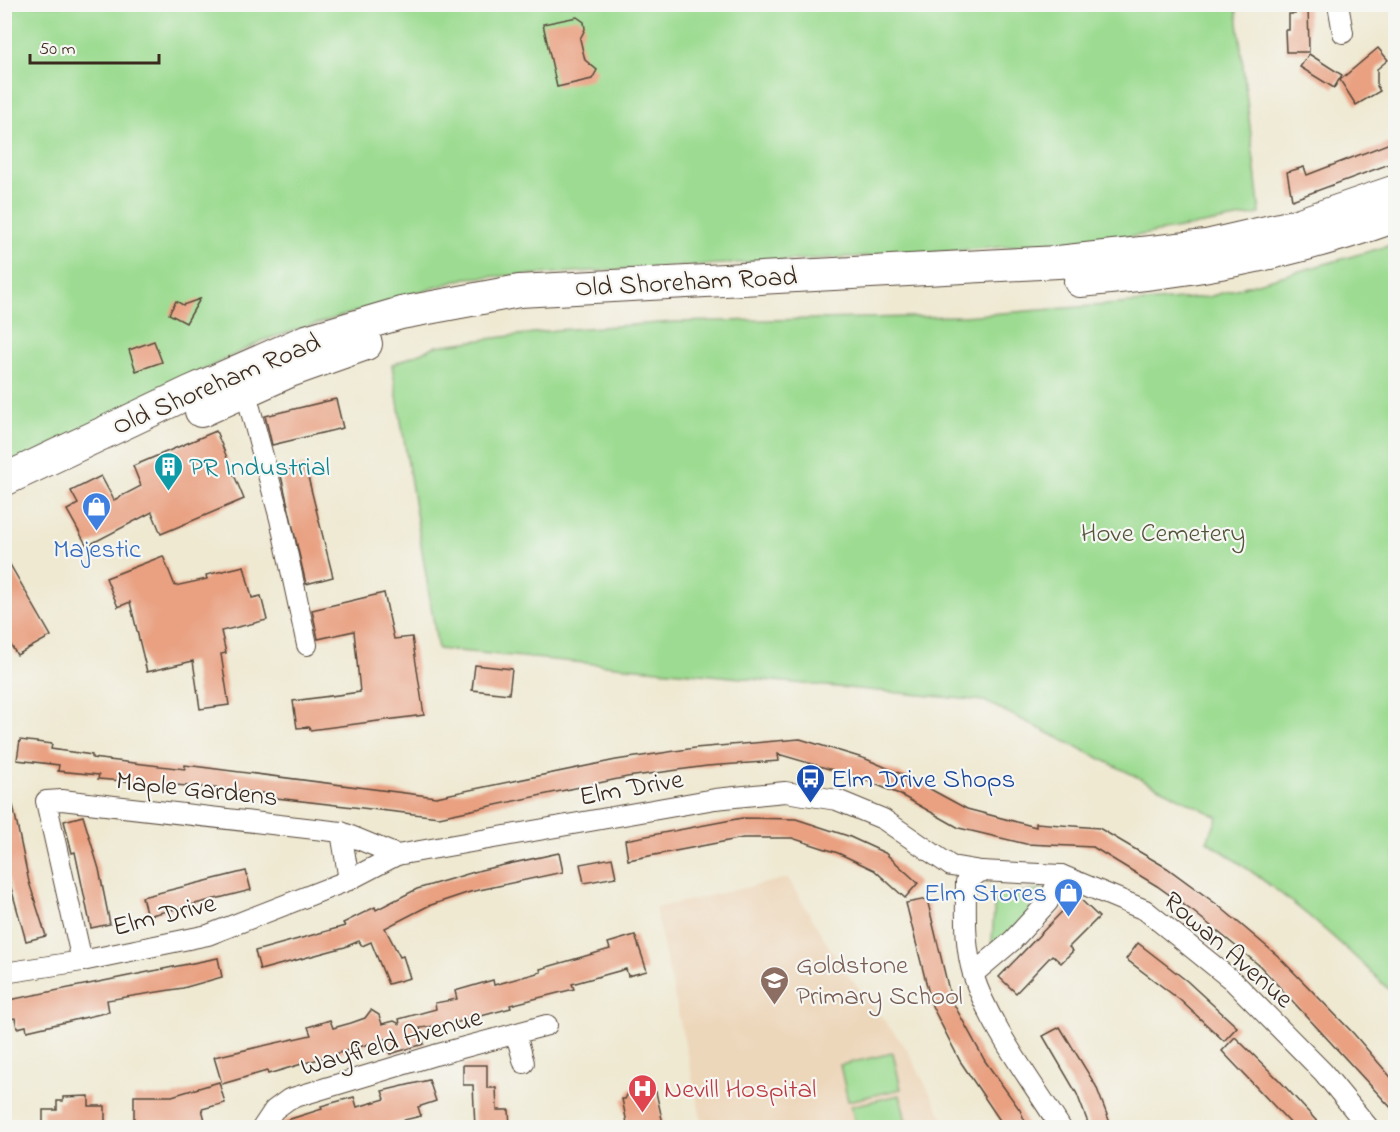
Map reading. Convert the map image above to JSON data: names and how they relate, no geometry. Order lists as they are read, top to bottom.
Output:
{
  "streets": {
    "main road": ["Old Shoreham Road"],
    "street": [
      "Elm Drive",
      "Maple Gardens",
      "Rowan Avenue",
      "Wayfield Avenue"
    ]
  },
  "crossings": [
    ["Elm Drive", "Maple Gardens"],
    ["Elm Drive", "Rowan Avenue"]
  ],
  "parks": ["Hove Cemetery"],
  "places": {
    "building": ["PR Industrial"],
    "shop": ["Majestic", "Elm Stores"],
    "bus stop": ["Elm Drive Shops"],
    "school or university": ["Goldstone Primary School"],
    "hospital": ["Nevill Hospital"]
  },
  "scale_bar": "50 m"
}
